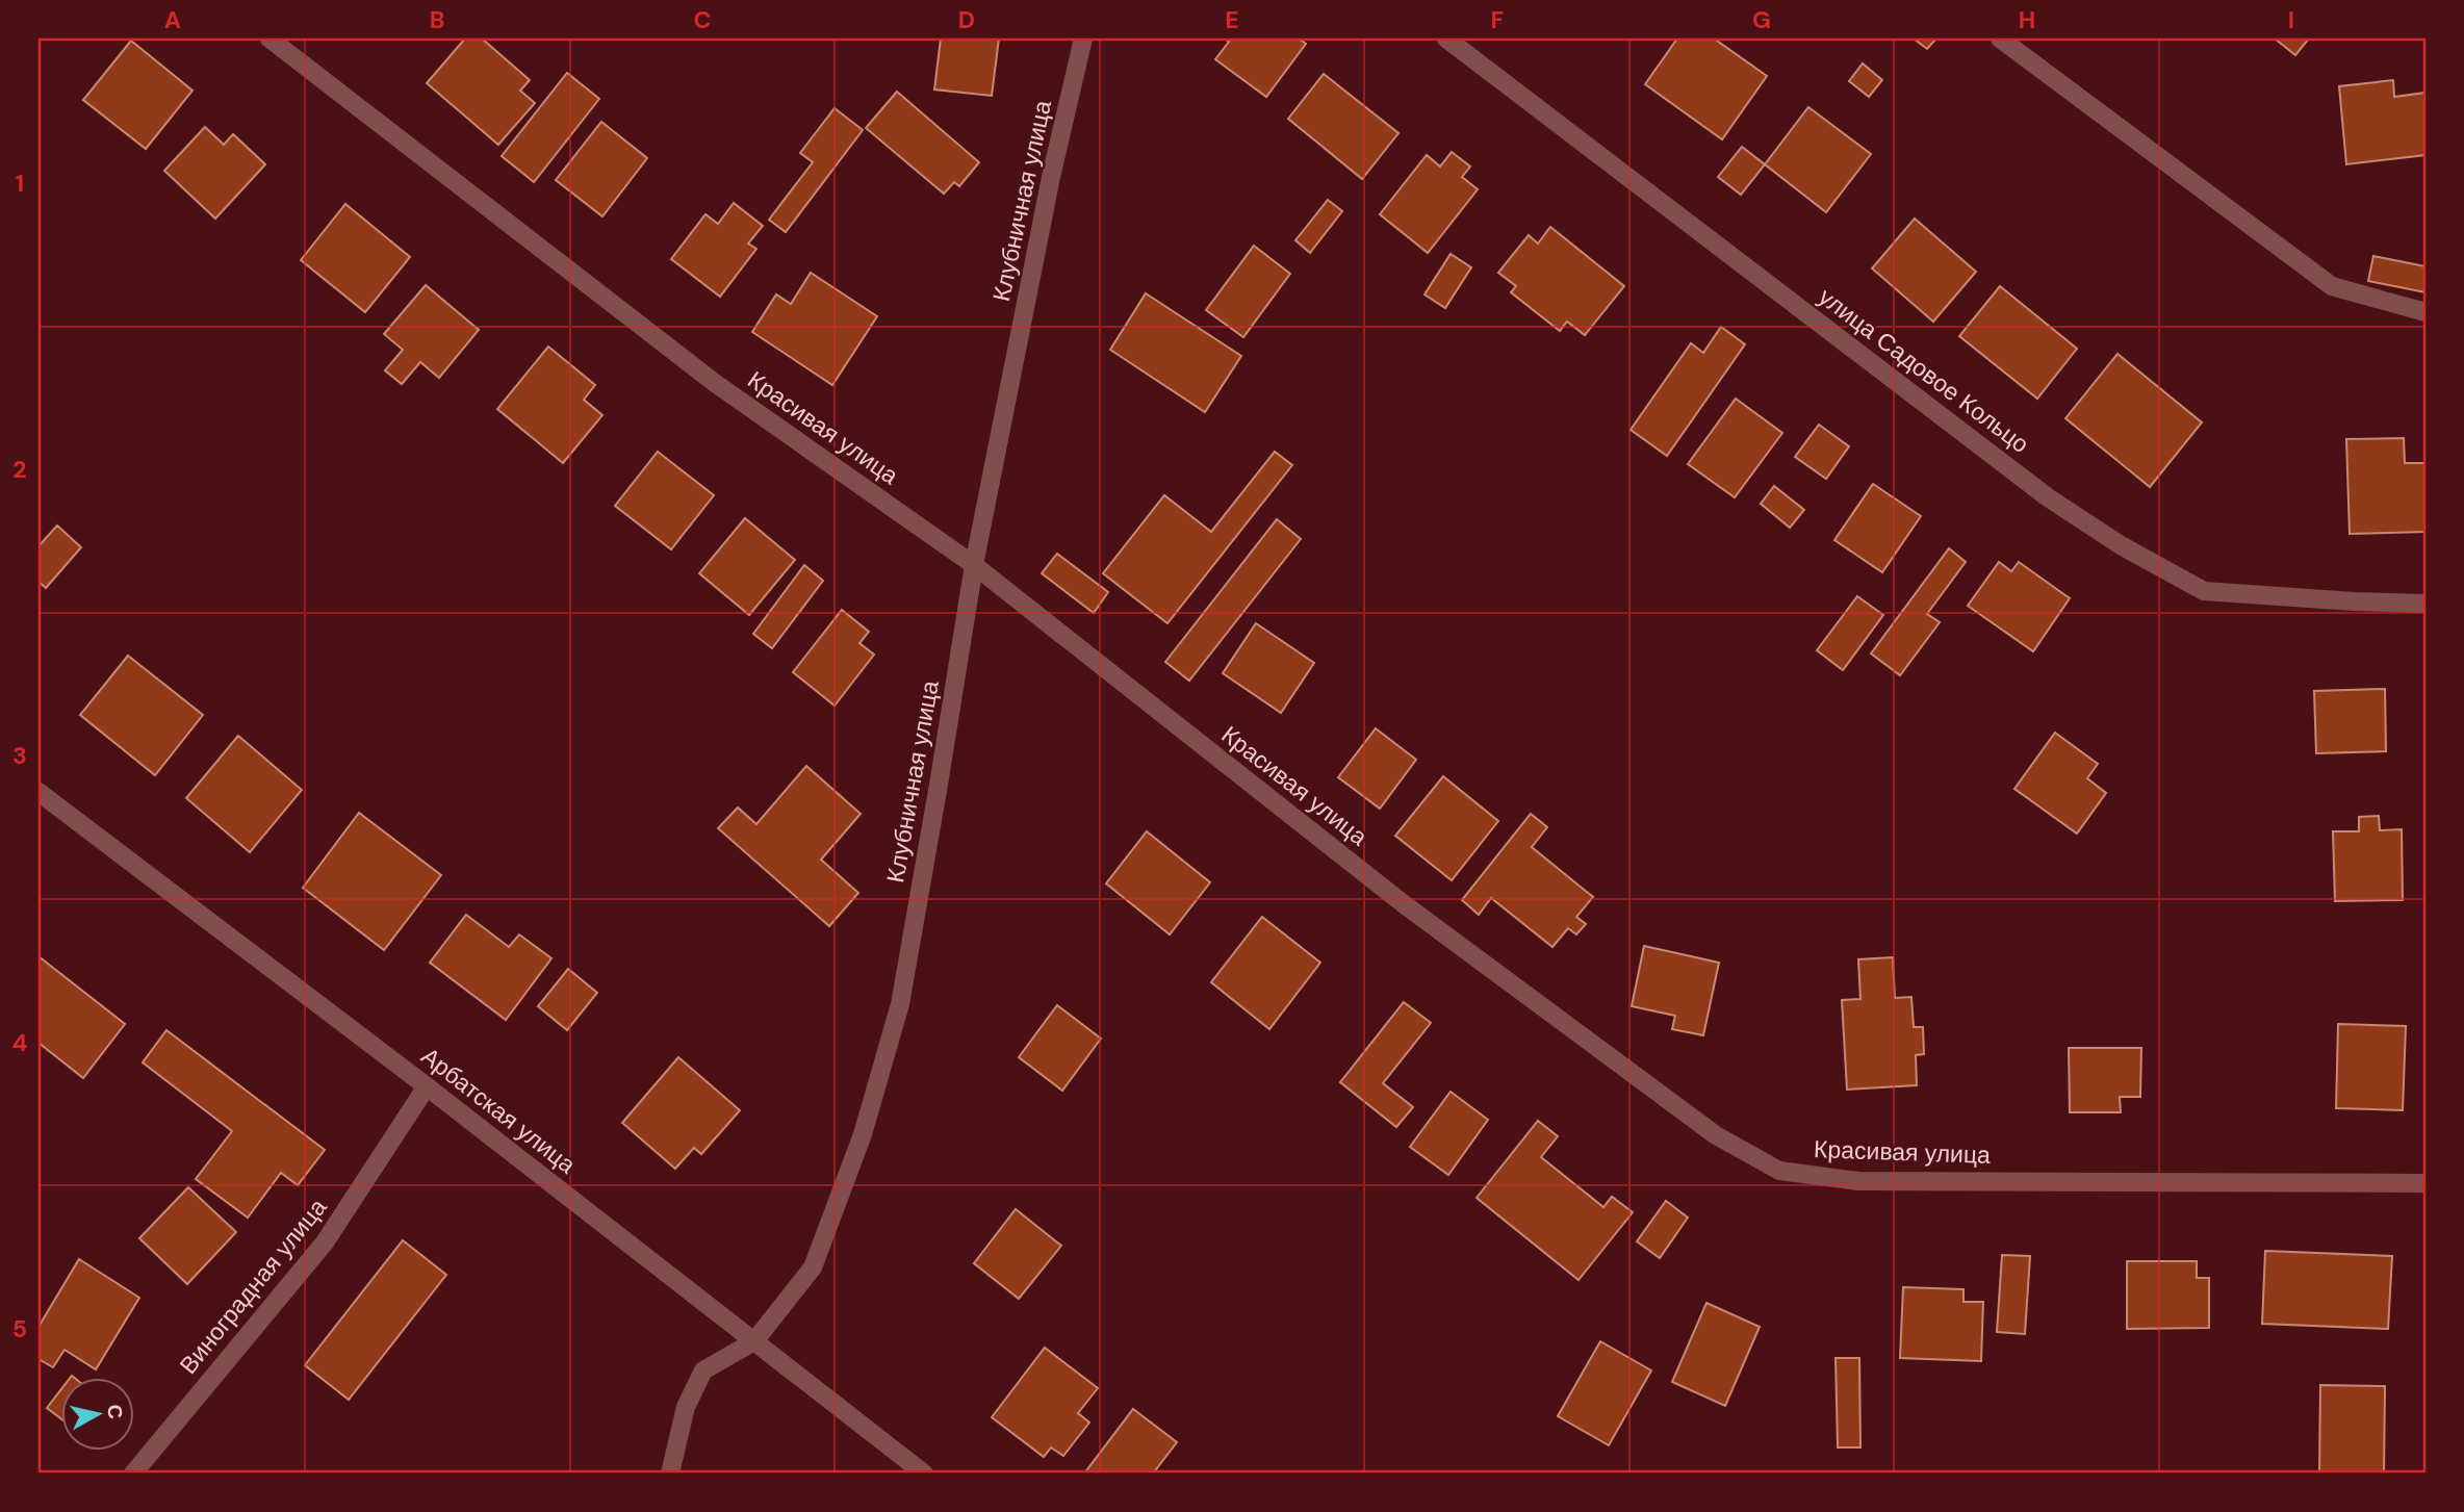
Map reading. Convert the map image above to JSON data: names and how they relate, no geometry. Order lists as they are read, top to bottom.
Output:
{
  "streets": {
    "street": [
      "Клубничная улица",
      "улица Садовое Кольцо",
      "Красивая улица",
      "Арбатская улица",
      "Виноградная улица"
    ]
  },
  "crossings": [
    ["Клубничная улица", "Красивая улица"],
    ["Клубничная улица", "Арбатская улица"],
    ["Арбатская улица", "Виноградная улица"]
  ],
  "north": "right",
  "grid": {
    "columns": [
      "A",
      "B",
      "C",
      "D",
      "E",
      "F",
      "G",
      "H",
      "I"
    ],
    "rows": [
      "1",
      "2",
      "3",
      "4",
      "5"
    ]
  }
}
